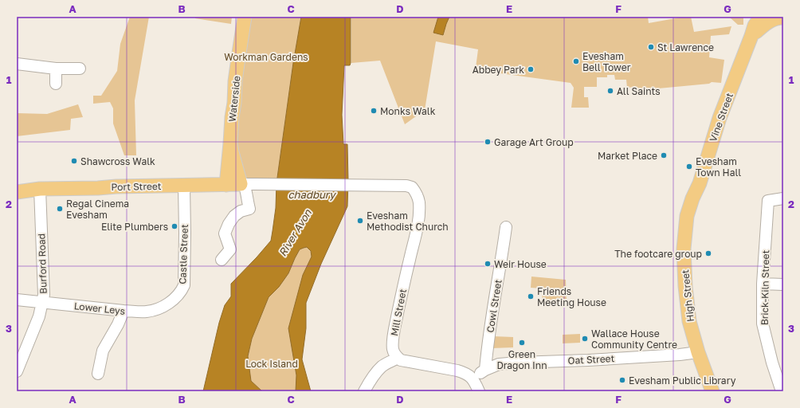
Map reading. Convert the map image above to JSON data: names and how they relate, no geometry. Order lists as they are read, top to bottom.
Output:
{
  "streets": {
    "main road": [
      "Waterside",
      "Vine Street",
      "Port Street",
      "High Street"
    ],
    "street": [
      "Castle Street",
      "Burford Road",
      "Brick-Kiln Street",
      "Cowl Street",
      "Lower Leys",
      "Mill Street",
      "Oat Street"
    ]
  },
  "crossings": [
    ["Waterside", "Port Street"],
    ["Vine Street", "High Street"],
    ["Port Street", "Castle Street"],
    ["Port Street", "Burford Road"],
    ["Port Street", "Mill Street"],
    ["Castle Street", "Lower Leys"],
    ["Burford Road", "Lower Leys"],
    ["High Street", "Oat Street"],
    ["Cowl Street", "Oat Street"]
  ],
  "water": ["chadbury", "River Avon"],
  "parks": ["Workman Gardens", "Lock Island"],
  "places": [
    "St Lawrence",
    "Evesham Bell Tower",
    "Abbey Park",
    "All Saints",
    "Monks Walk",
    "Garage Art Group",
    "Market Place",
    "Shawcross Walk",
    "Evesham Town Hall",
    "Regal Cinema Evesham",
    "Evesham Methodist Church",
    "Elite Plumbers",
    "The footcare group",
    "Weir House",
    "Friends Meeting House",
    "Wallace House Community Centre",
    "Green Dragon Inn",
    "Evesham Public Library"
  ],
  "grid": {
    "columns": [
      "A",
      "B",
      "C",
      "D",
      "E",
      "F",
      "G"
    ],
    "rows": ["1", "2", "3"]
  }
}
